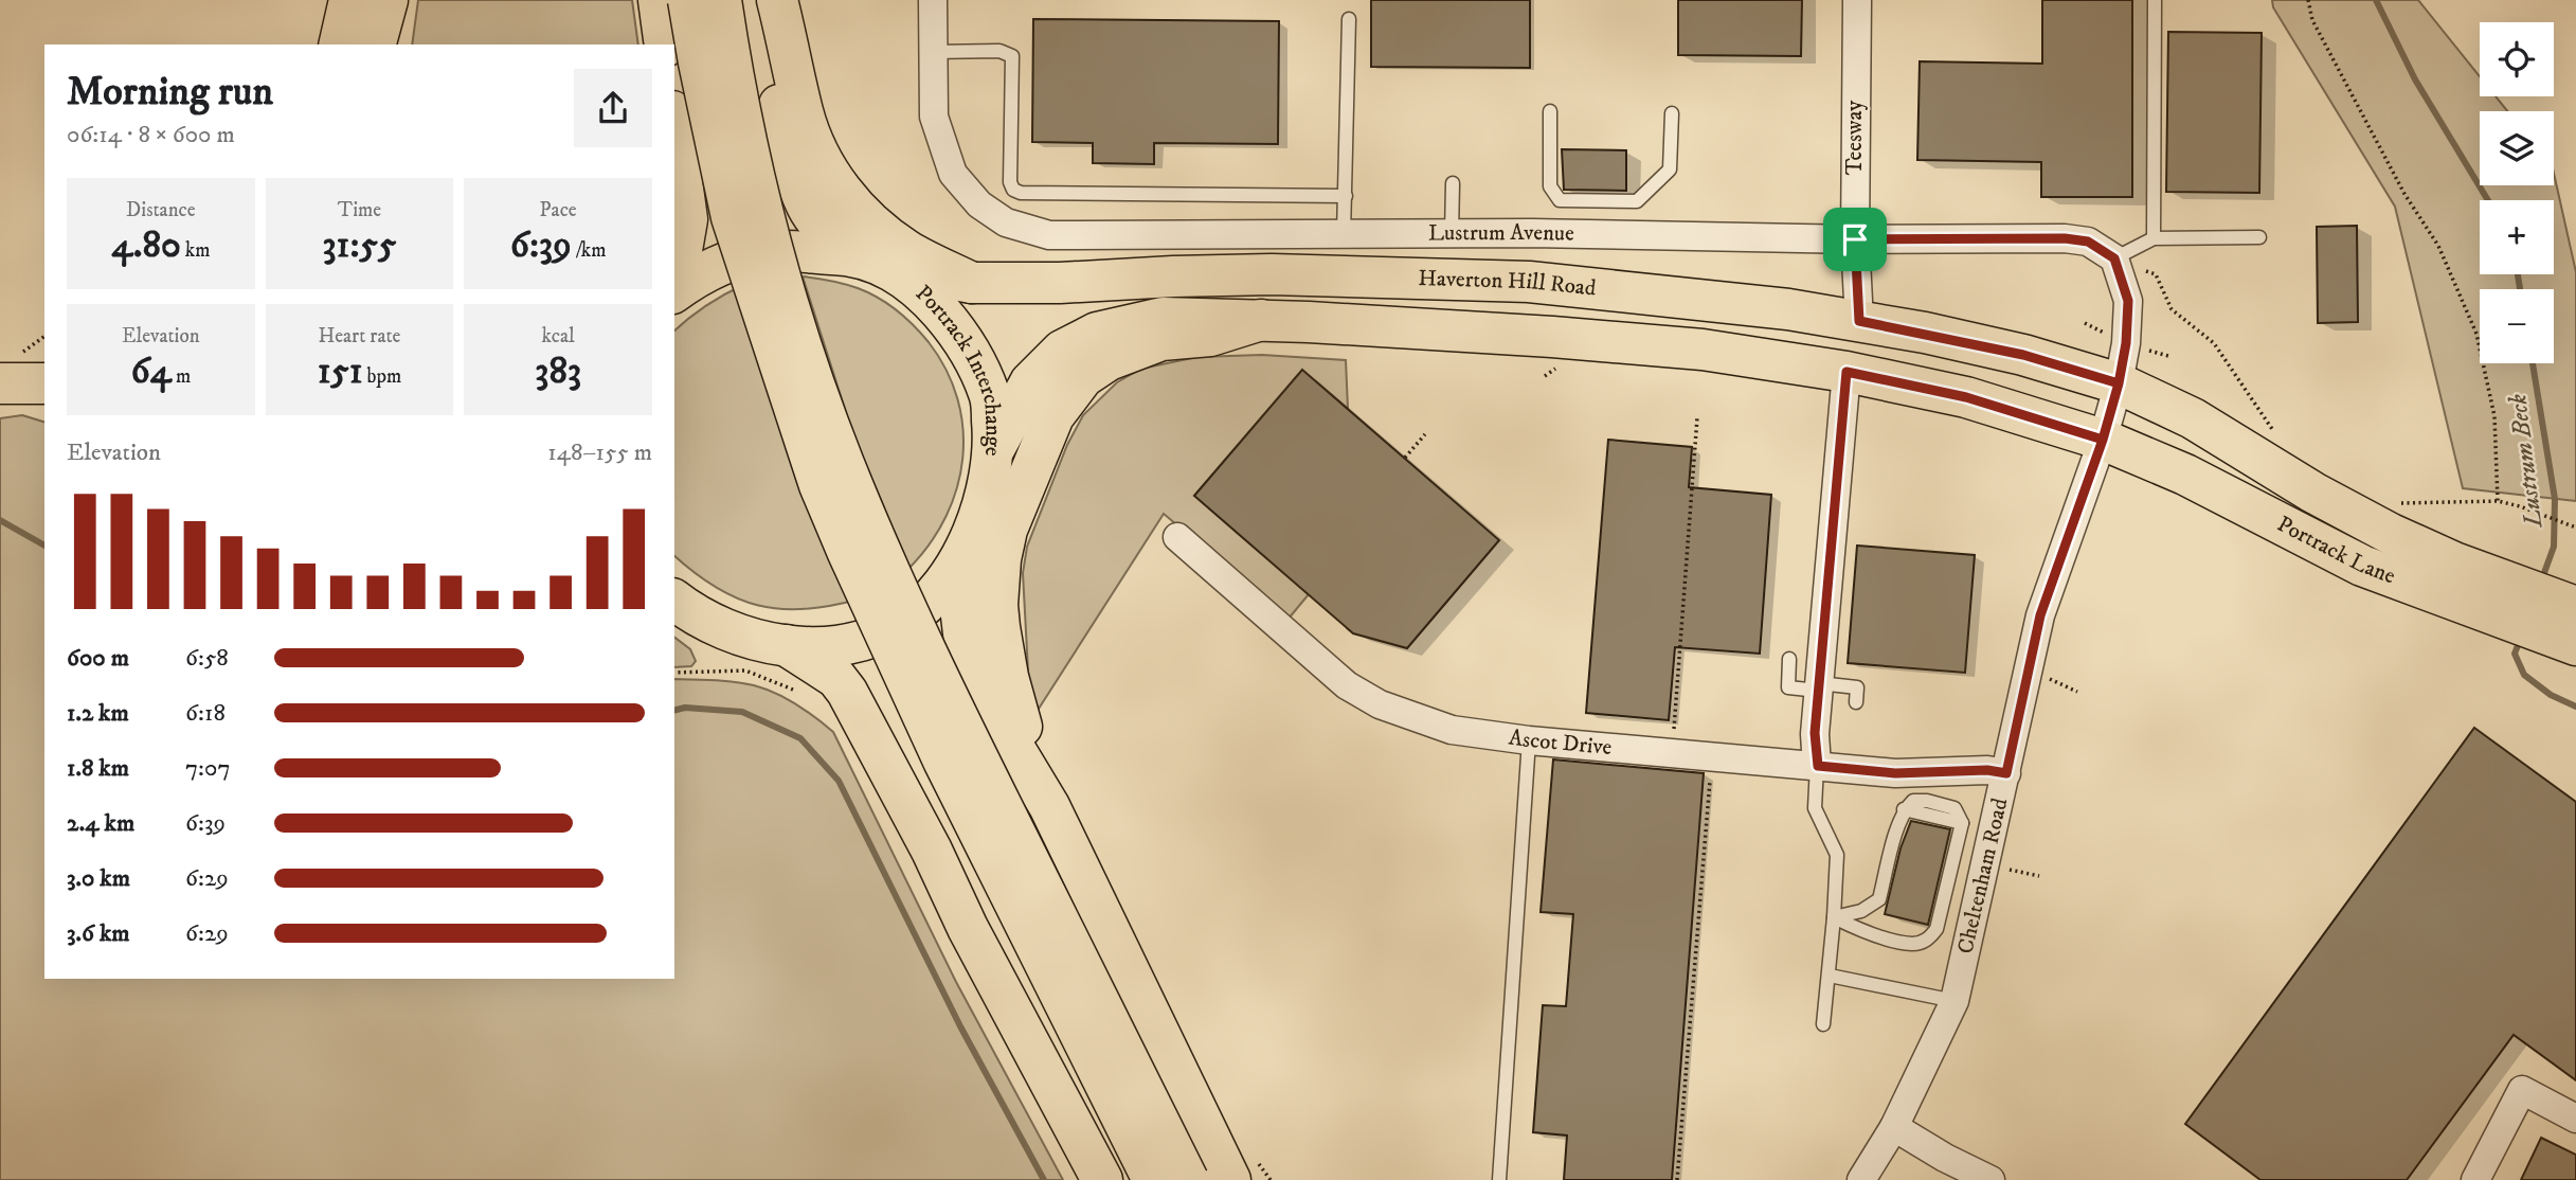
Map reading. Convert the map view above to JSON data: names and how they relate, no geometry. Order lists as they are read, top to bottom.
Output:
{
  "streets": {
    "main road": ["Haverton Hill Road", "Portrack Interchange", "Portrack Lane"],
    "street": [
      "Teesway",
      "Lustrum Avenue",
      "Ascot Drive",
      "Cheltenham Road"
    ]
  },
  "crossings": [
    ["Teesway", "Lustrum Avenue"],
    ["Teesway", "Haverton Hill Road"],
    ["Haverton Hill Road", "Portrack Interchange"],
    ["Haverton Hill Road", "Portrack Lane"],
    ["Haverton Hill Road", "Cheltenham Road"],
    ["Portrack Lane", "Cheltenham Road"],
    ["Ascot Drive", "Cheltenham Road"]
  ],
  "water": ["Lustrum Beck"],
  "page": {
    "map_buttons": ["+", "−"],
    "heading": ["Morning run", "06:14 · 8 × 600 m"],
    "stats": [
      ["Distance", "4.80 km"],
      ["Time", "31:55"],
      ["Pace", "6:39 /km"],
      ["Elevation", "64 m"],
      ["Heart rate", "151 bpm"],
      ["kcal", "383"]
    ],
    "chart": ["Elevation", "148–155 m"],
    "list": [
      {
        "name": "600 m",
        "note": "6:58"
      },
      {
        "name": "1.2 km",
        "note": "6:18"
      },
      {
        "name": "1.8 km",
        "note": "7:07"
      },
      {
        "name": "2.4 km",
        "note": "6:39"
      },
      {
        "name": "3.0 km",
        "note": "6:29"
      },
      {
        "name": "3.6 km",
        "note": "6:29"
      }
    ]
  }
}
